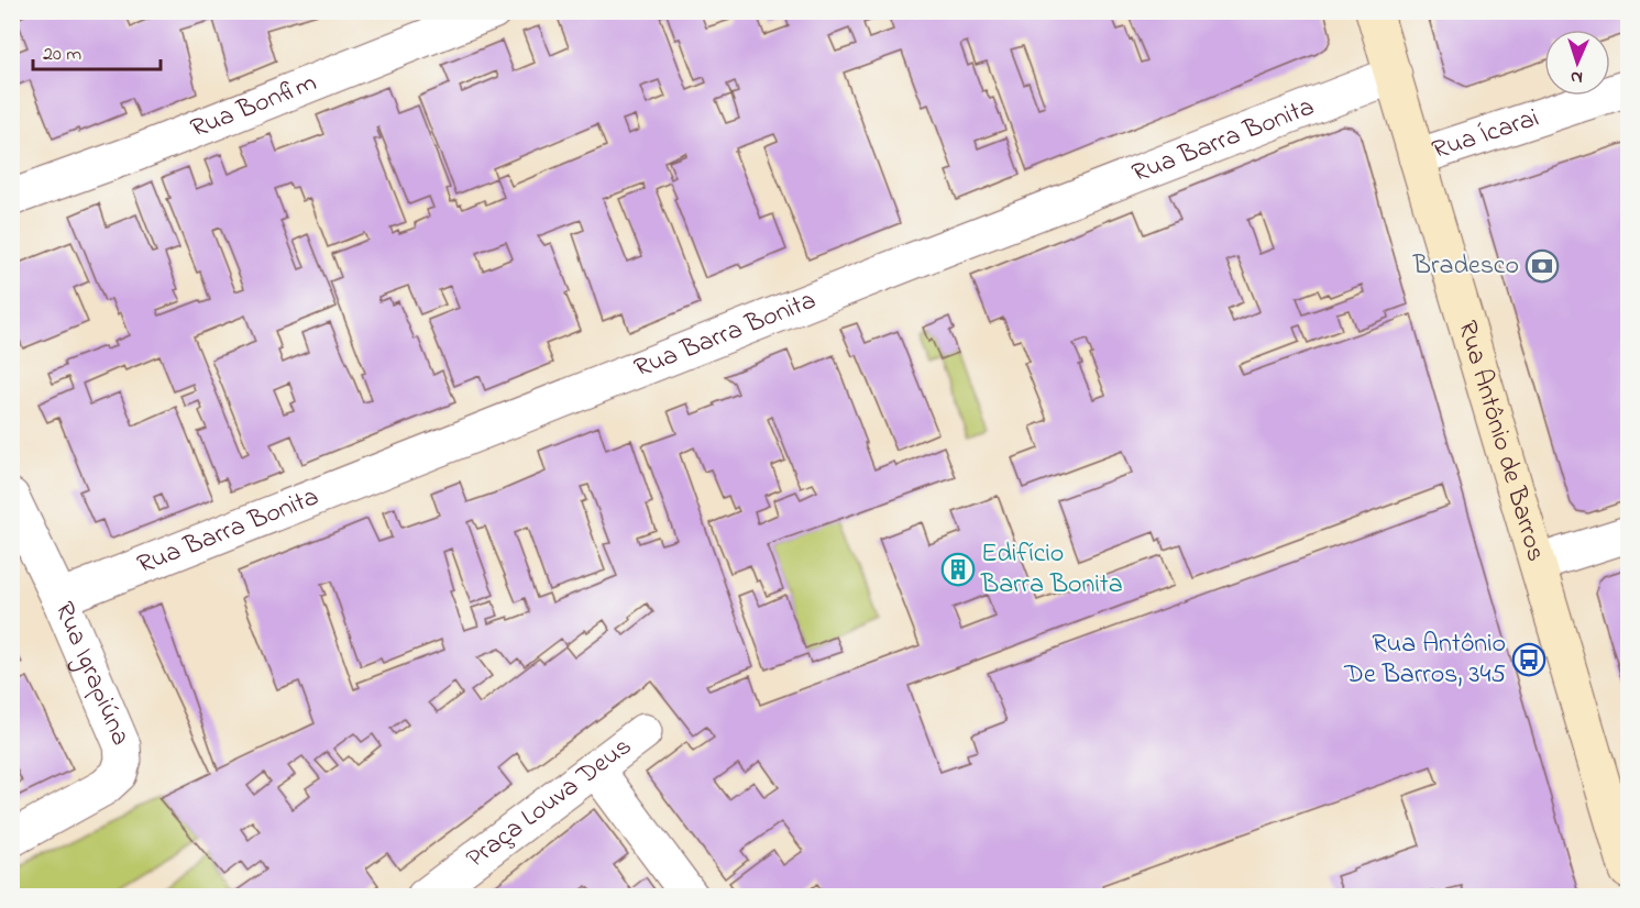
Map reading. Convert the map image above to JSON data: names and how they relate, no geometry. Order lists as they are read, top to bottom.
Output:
{
  "streets": {
    "main road": ["Rua Antônio de Barros"],
    "street": [
      "Rua Bonfim",
      "Rua Ícarai",
      "Rua Barra Bonita",
      "Rua Igrapiúna",
      "Praça Louva Deus"
    ]
  },
  "crossings": [
    ["Rua Ícarai", "Rua Antônio de Barros"],
    ["Rua Barra Bonita", "Rua Antônio de Barros"],
    ["Rua Barra Bonita", "Rua Igrapiúna"]
  ],
  "places": {
    "bank": ["Bradesco"],
    "building": ["Edifício Barra Bonita"],
    "bus stop": ["Rua Antônio De Barros, 345"]
  },
  "scale_bar": "20 m",
  "north": "bottom"
}
